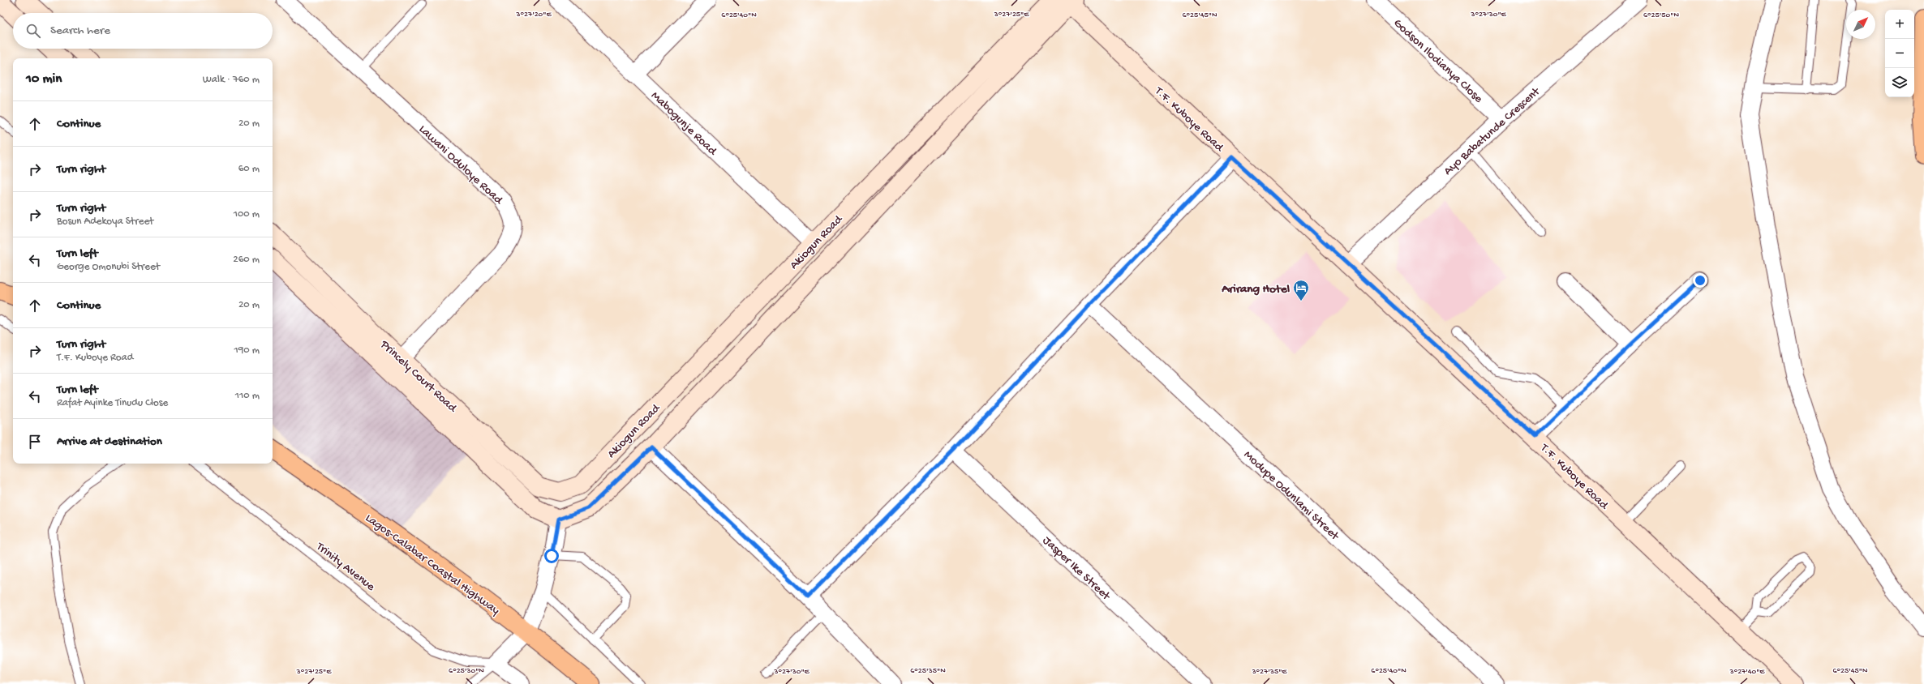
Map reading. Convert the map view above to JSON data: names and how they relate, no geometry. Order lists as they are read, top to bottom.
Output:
{
  "streets": {
    "highway": ["Lagos-Calabar Coastal Highway"],
    "street": [
      "Godson Ilodianya Close",
      "T.F. Kuboye Road",
      "Mabogunje Road",
      "Ayo Babatunde Crescent",
      "Lawani Oduloye Road",
      "Akiogun Road",
      "Princely Court Road",
      "Modupe Odunlami Street",
      "Jasper Ike Street"
    ],
    "lane": ["Trinity Avenue"]
  },
  "crossings": [
    ["Godson Ilodianya Close", "Ayo Babatunde Crescent"],
    ["T.F. Kuboye Road", "Ayo Babatunde Crescent"],
    ["Mabogunje Road", "Akiogun Road"],
    ["Lawani Oduloye Road", "Princely Court Road"],
    ["Akiogun Road", "Princely Court Road"]
  ],
  "places": {
    "hotel": ["Arirang Hotel"]
  },
  "north": "top right",
  "page": {
    "map_buttons": ["+", "−"],
    "search": "Search here",
    "heading": ["10 min", "Walk · 760 m"],
    "list": [
      ["Continue", "20 m"],
      ["Turn right", "60 m"],
      ["Turn right", "Bosun Adekoya Street", "100 m"],
      ["Turn left", "George Omonubi Street", "260 m"],
      ["Continue", "20 m"],
      ["Turn right", "T.F. Kuboye Road", "190 m"],
      ["Turn left", "Rafat Ayinke Tinudu Close", "110 m"],
      "Arrive at destination"
    ]
  },
  "coordinates": [
    "3°27'20\"E",
    "3°27'25\"E",
    "3°27'30\"E",
    "6°25'45\"N",
    "6°25'40\"N",
    "6°25'50\"N",
    "6°25'30\"N",
    "6°25'35\"N",
    "3°27'35\"E",
    "3°27'40\"E"
  ]
}
